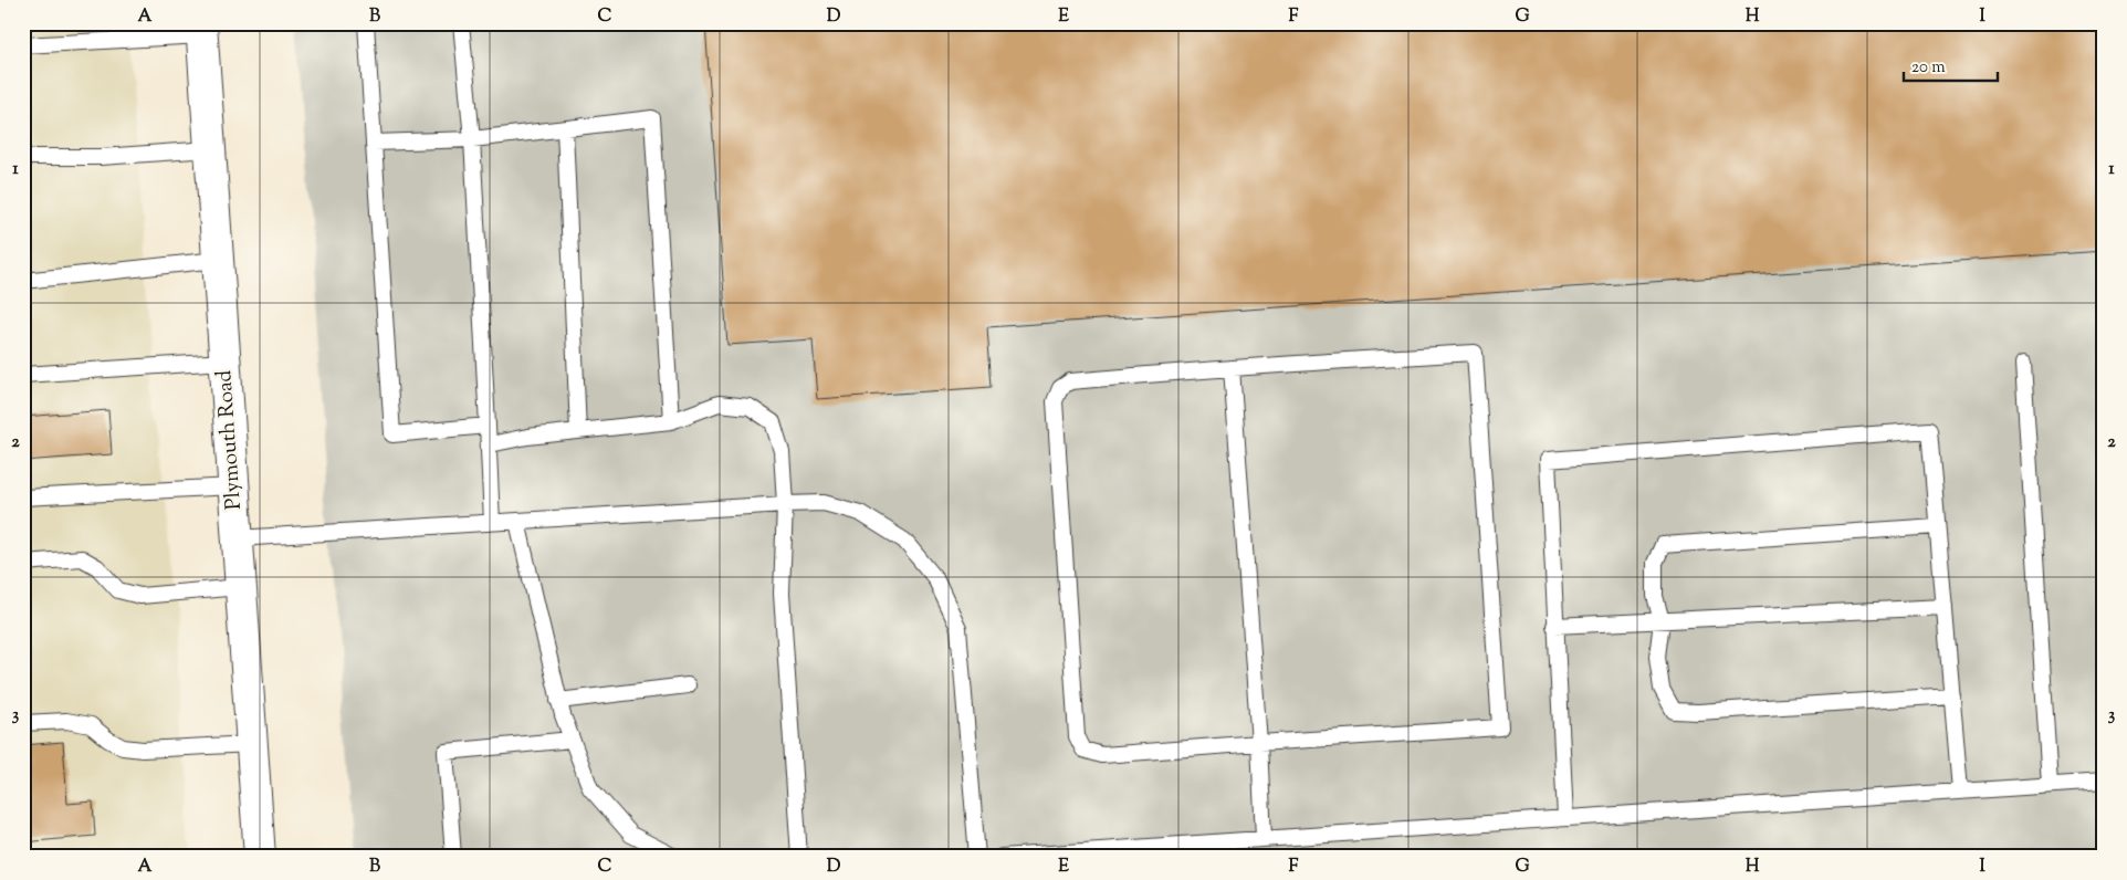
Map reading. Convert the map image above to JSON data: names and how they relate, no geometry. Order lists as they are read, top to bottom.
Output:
{
  "streets": {
    "main road": ["Plymouth Road"]
  },
  "scale_bar": "20 m",
  "grid": {
    "columns": [
      "A",
      "B",
      "C",
      "D",
      "E",
      "F",
      "G",
      "H",
      "I"
    ],
    "rows": ["1", "2", "3"]
  }
}
